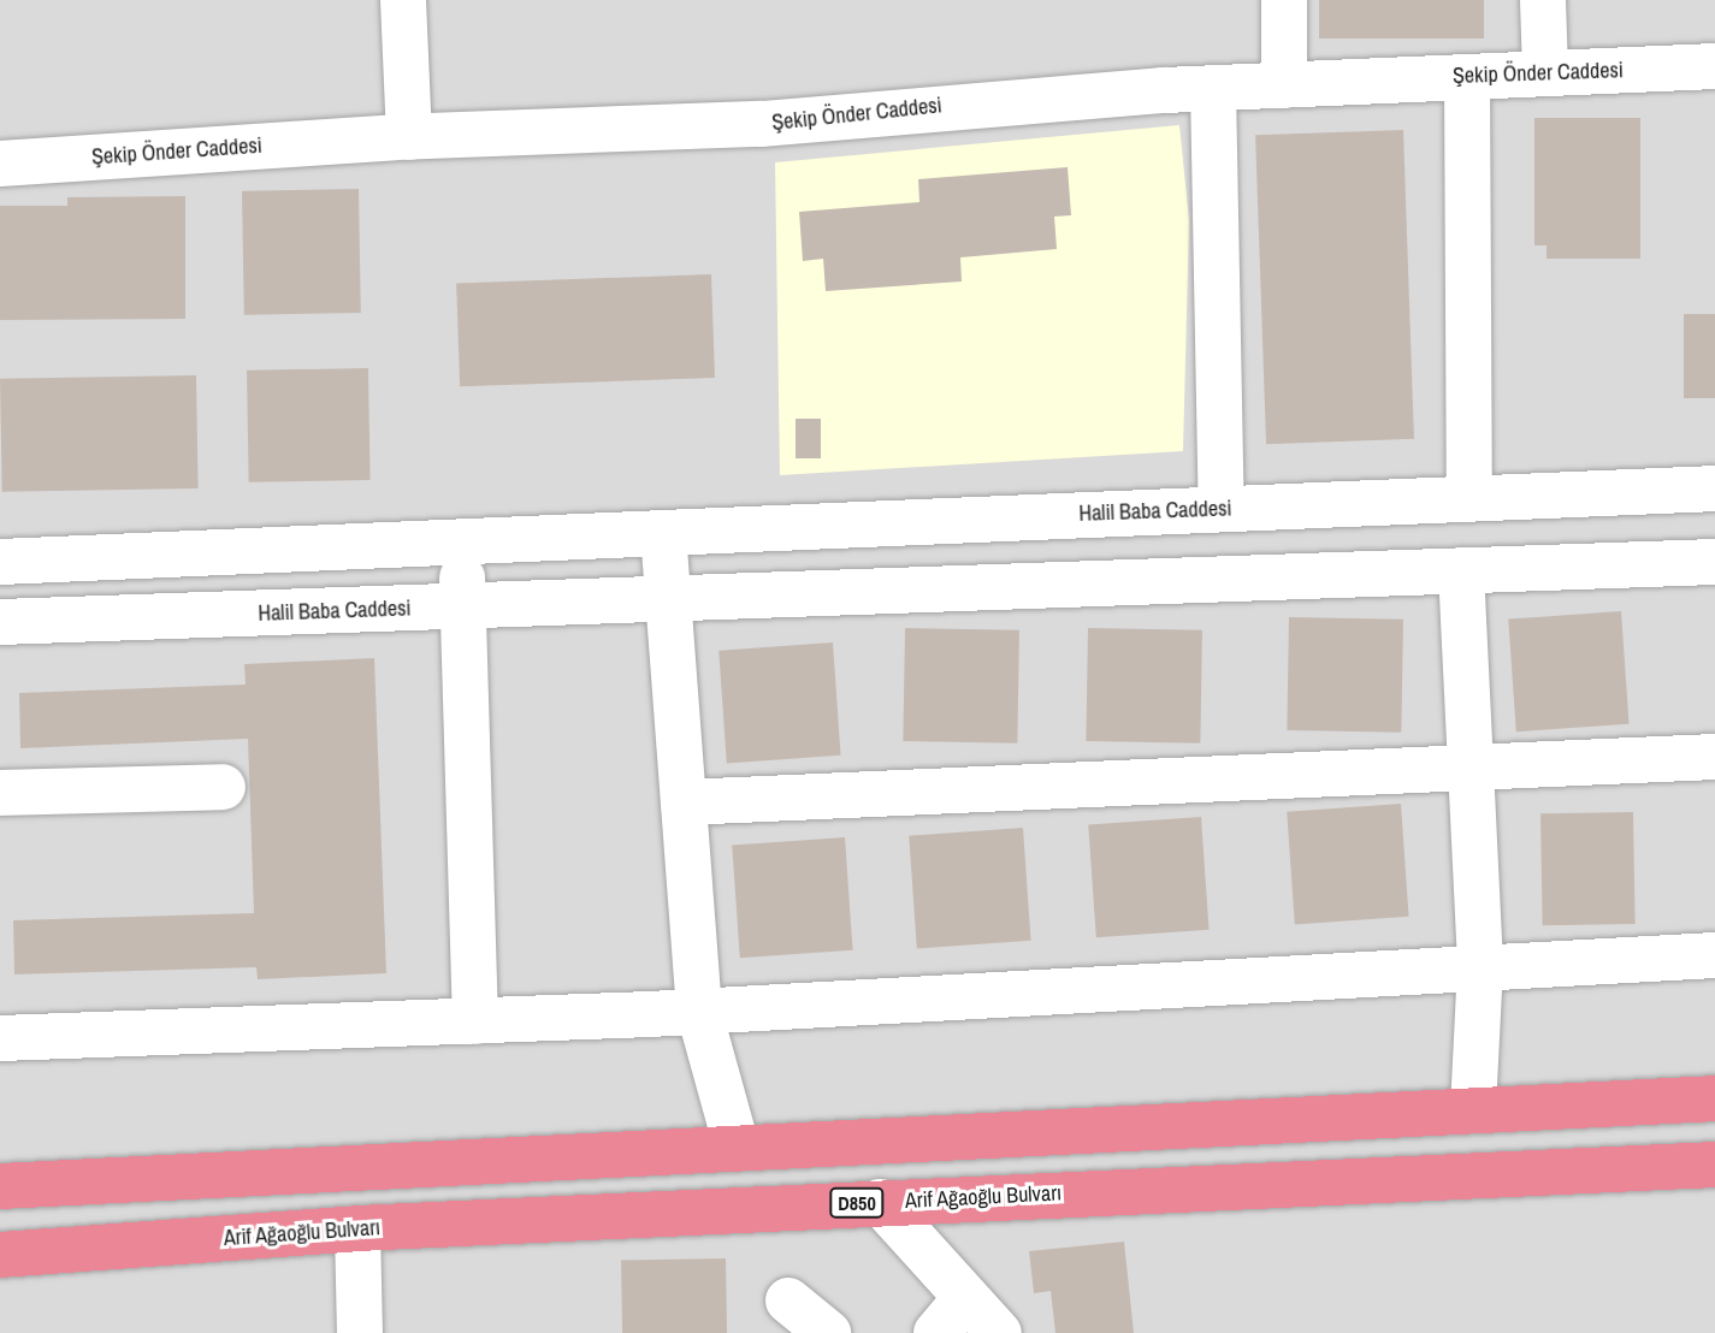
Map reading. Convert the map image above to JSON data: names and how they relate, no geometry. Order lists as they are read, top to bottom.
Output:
{
  "streets": {
    "highway": ["Arif Ağaoğlu Bulvarı", "D850"],
    "street": ["Şekip Önder Caddesi", "Halil Baba Caddesi"]
  }
}
